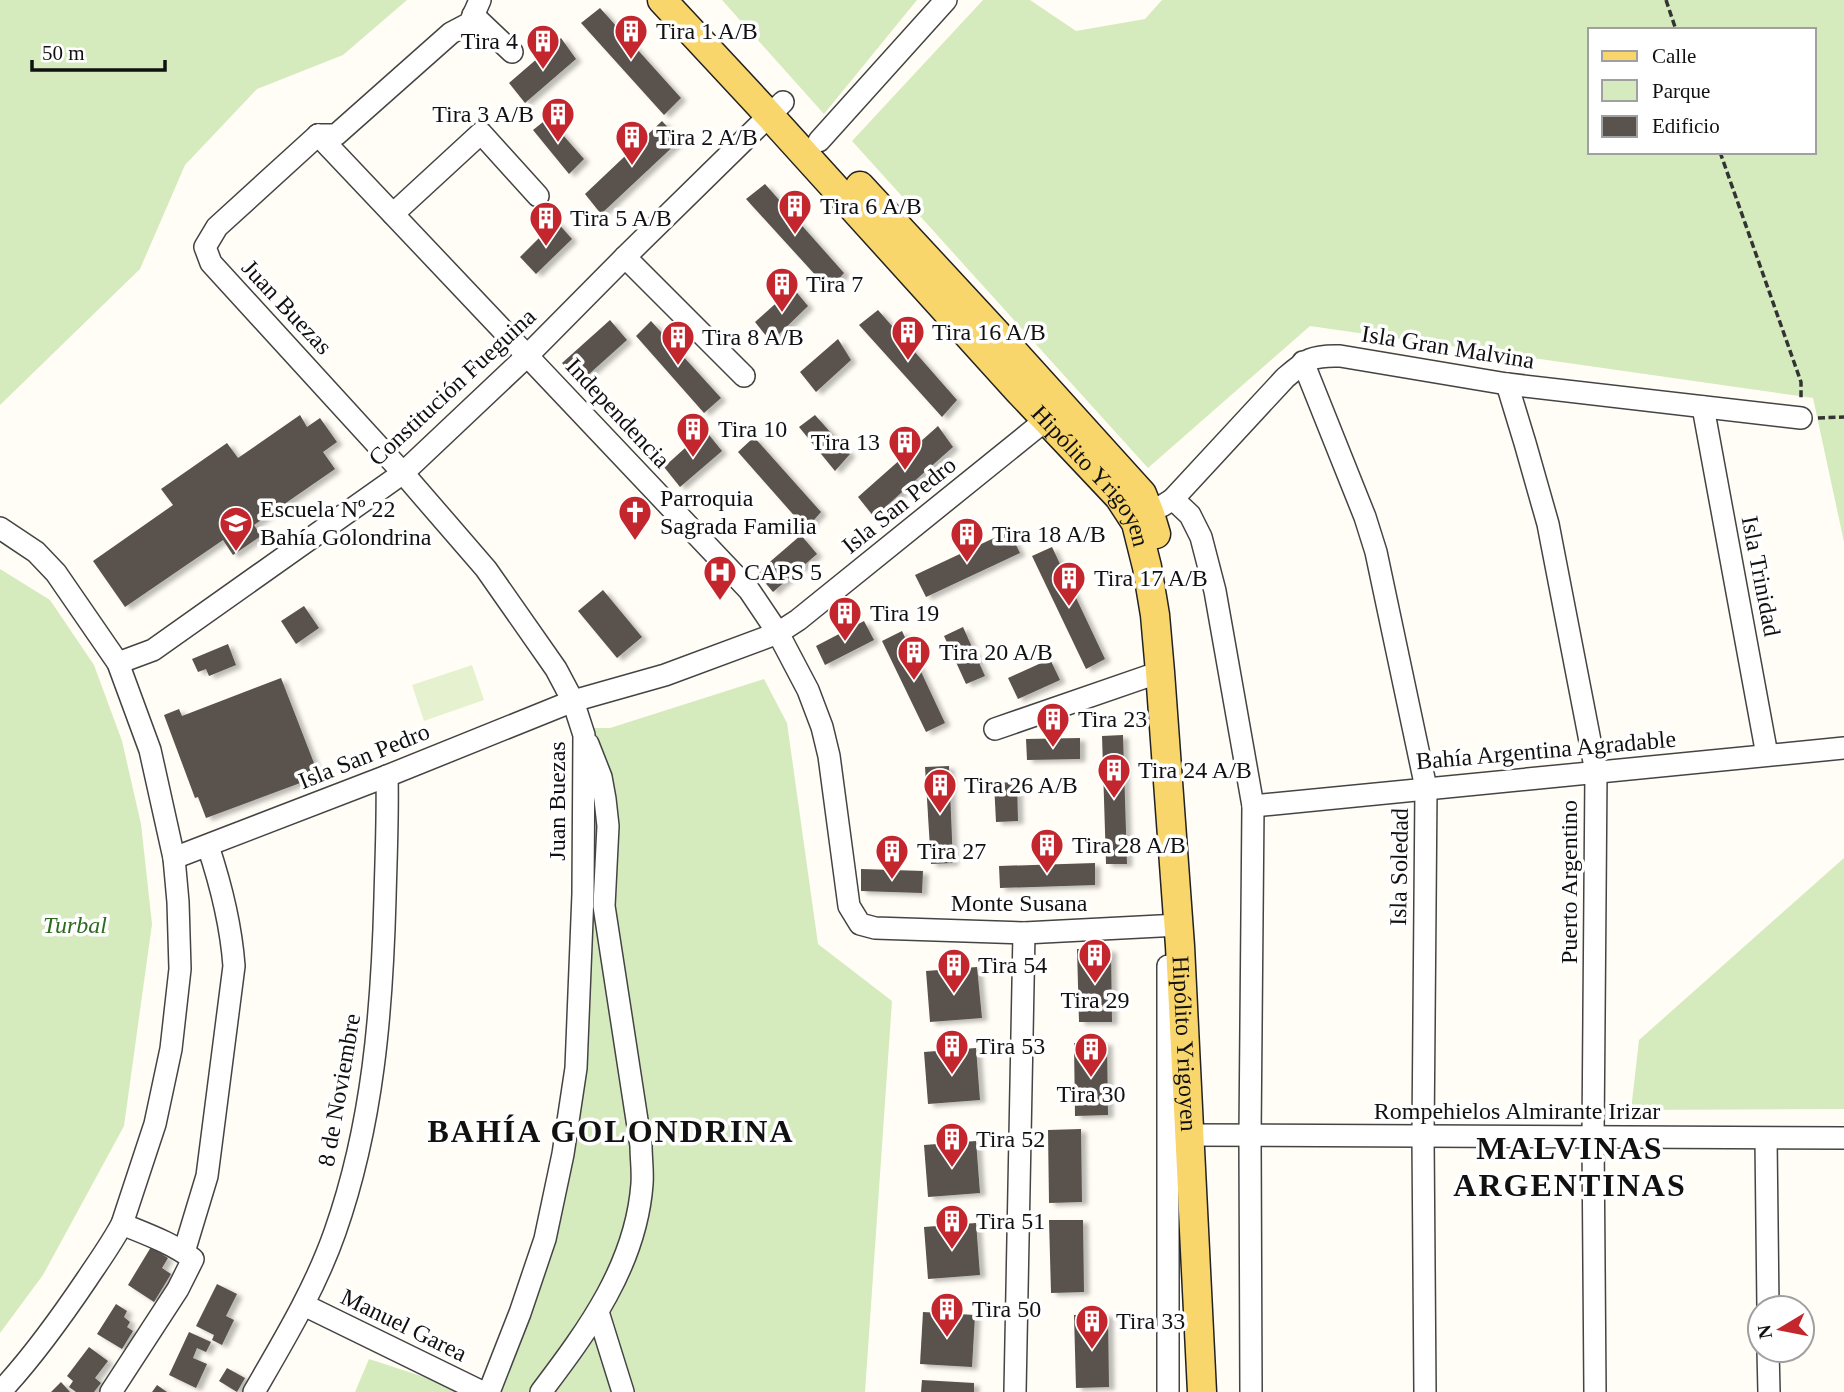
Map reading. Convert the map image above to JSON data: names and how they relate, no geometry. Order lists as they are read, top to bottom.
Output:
{
  "streets": {
    "main road": ["Hipólito Yrigoyen"],
    "street": [
      "Juan Buezas",
      "Isla Gran Malvina",
      "Constitución Fueguina",
      "Independencia",
      "Isla San Pedro",
      "Isla Trinidad",
      "Bahía Argentina Agradable",
      "Isla Soledad",
      "Puerto Argentino",
      "Monte Susana",
      "8 de Noviembre",
      "Rompehielos Almirante Irizar",
      "Manuel Garea"
    ]
  },
  "crossings": [
    ["Juan Buezas", "Constitución Fueguina"],
    ["Juan Buezas", "Independencia"],
    ["Juan Buezas", "Isla San Pedro"],
    ["Isla Gran Malvina", "Isla Trinidad"],
    ["Isla Gran Malvina", "Isla Soledad"],
    ["Isla Gran Malvina", "Puerto Argentino"],
    ["Constitución Fueguina", "Independencia"],
    ["Constitución Fueguina", "Hipólito Yrigoyen"],
    ["Independencia", "Isla San Pedro"],
    ["Independencia", "Monte Susana"],
    ["Hipólito Yrigoyen", "Isla San Pedro"],
    ["Hipólito Yrigoyen", "Monte Susana"],
    ["Hipólito Yrigoyen", "Rompehielos Almirante Irizar"],
    ["Isla San Pedro", "8 de Noviembre"],
    ["Isla Trinidad", "Bahía Argentina Agradable"],
    ["Bahía Argentina Agradable", "Isla Soledad"],
    ["Bahía Argentina Agradable", "Puerto Argentino"],
    ["Isla Soledad", "Rompehielos Almirante Irizar"],
    ["Puerto Argentino", "Rompehielos Almirante Irizar"],
    ["8 de Noviembre", "Manuel Garea"]
  ],
  "districts": ["BAHÍA GOLONDRINA", "MALVINAS ARGENTINAS"],
  "parks": ["Turbal"],
  "places": {
    "building": [
      "Tira 1 A/B",
      "Tira 4",
      "Tira 3 A/B",
      "Tira 2 A/B",
      "Tira 6 A/B",
      "Tira 5 A/B",
      "Tira 7",
      "Tira 16 A/B",
      "Tira 8 A/B",
      "Tira 10",
      "Tira 13",
      "Tira 18 A/B",
      "Tira 17 A/B",
      "Tira 19",
      "Tira 20 A/B",
      "Tira 23",
      "Tira 24 A/B",
      "Tira 26 A/B",
      "Tira 28 A/B",
      "Tira 27",
      "Tira 29",
      "Tira 54",
      "Tira 53",
      "Tira 30",
      "Tira 52",
      "Tira 51",
      "Tira 50",
      "Tira 33"
    ],
    "church": ["Parroquia Sagrada Familia"],
    "school or university": ["Escuela Nº 22 Bahía Golondrina"],
    "hospital": ["CAPS 5"]
  },
  "legend": ["Calle", "Parque", "Edificio"],
  "scale_bar": "50 m",
  "north": "left"
}
